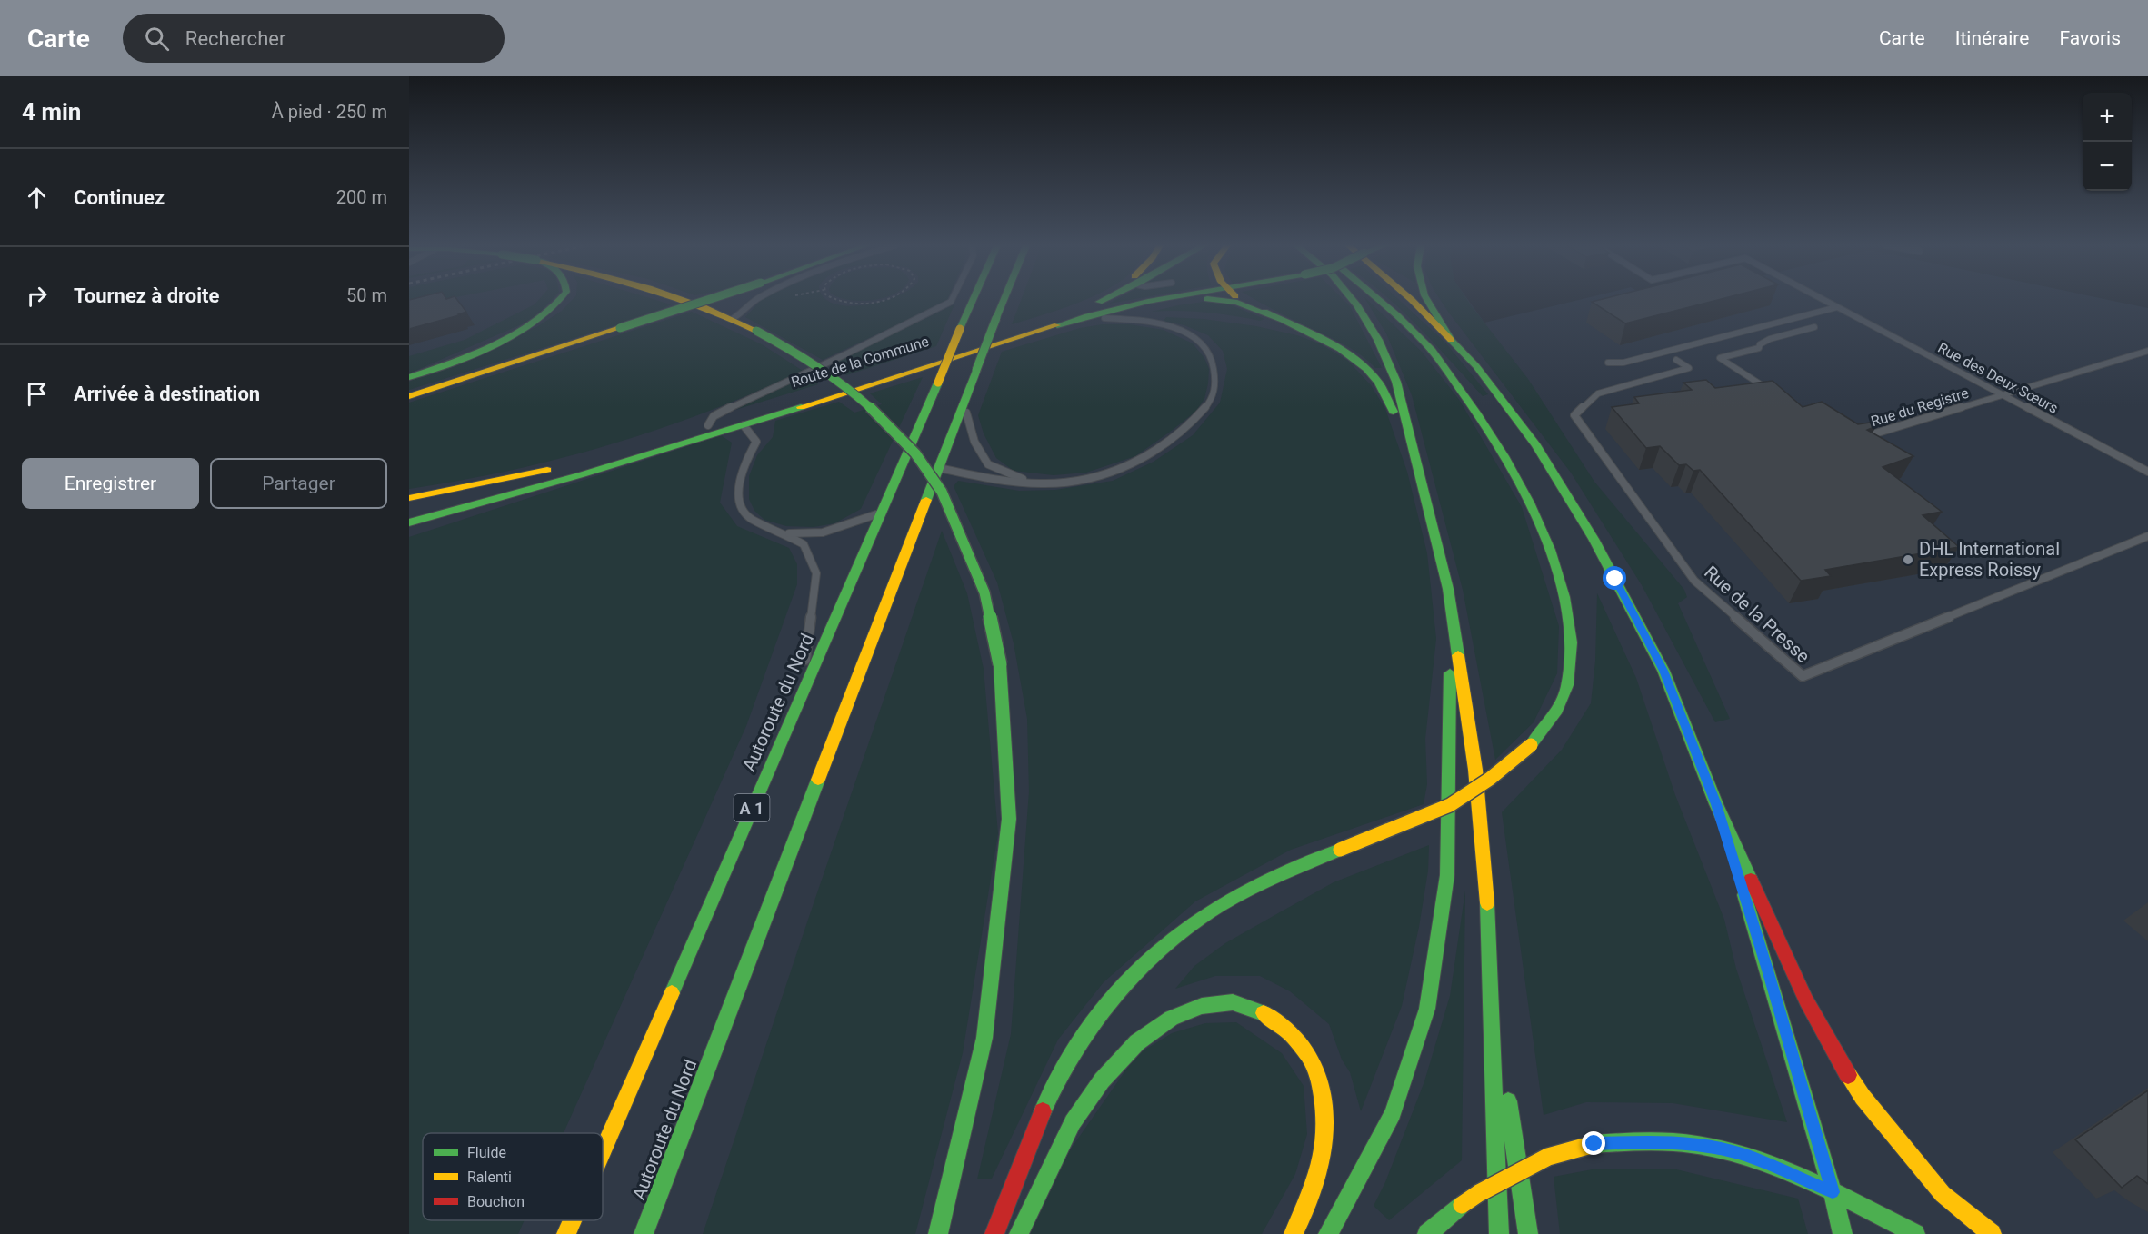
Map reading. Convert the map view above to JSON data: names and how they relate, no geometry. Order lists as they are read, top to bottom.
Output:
{
  "streets": {
    "main road": ["Route de la Commune", "Autoroute du Nord", "A 1"],
    "lane": ["Rue des Deux Sœurs", "Rue du Registre", "Rue de la Presse"]
  },
  "crossings": [
    ["Rue des Deux Sœurs", "Rue du Registre"]
  ],
  "places": ["DHL International Express Roissy"],
  "legend": ["Fluide", "Ralenti", "Bouchon"],
  "page": {
    "header": "Carte",
    "search": "Rechercher",
    "nav": ["Carte", "Itinéraire", "Favoris"],
    "heading": ["4 min", "À pied · 250 m"],
    "map_buttons": ["+", "−"],
    "list": [
      ["Continuez", "200 m"],
      ["Tournez à droite", "50 m"],
      "Arrivée à destination"
    ],
    "buttons": ["Enregistrer", "Partager"]
  }
}
